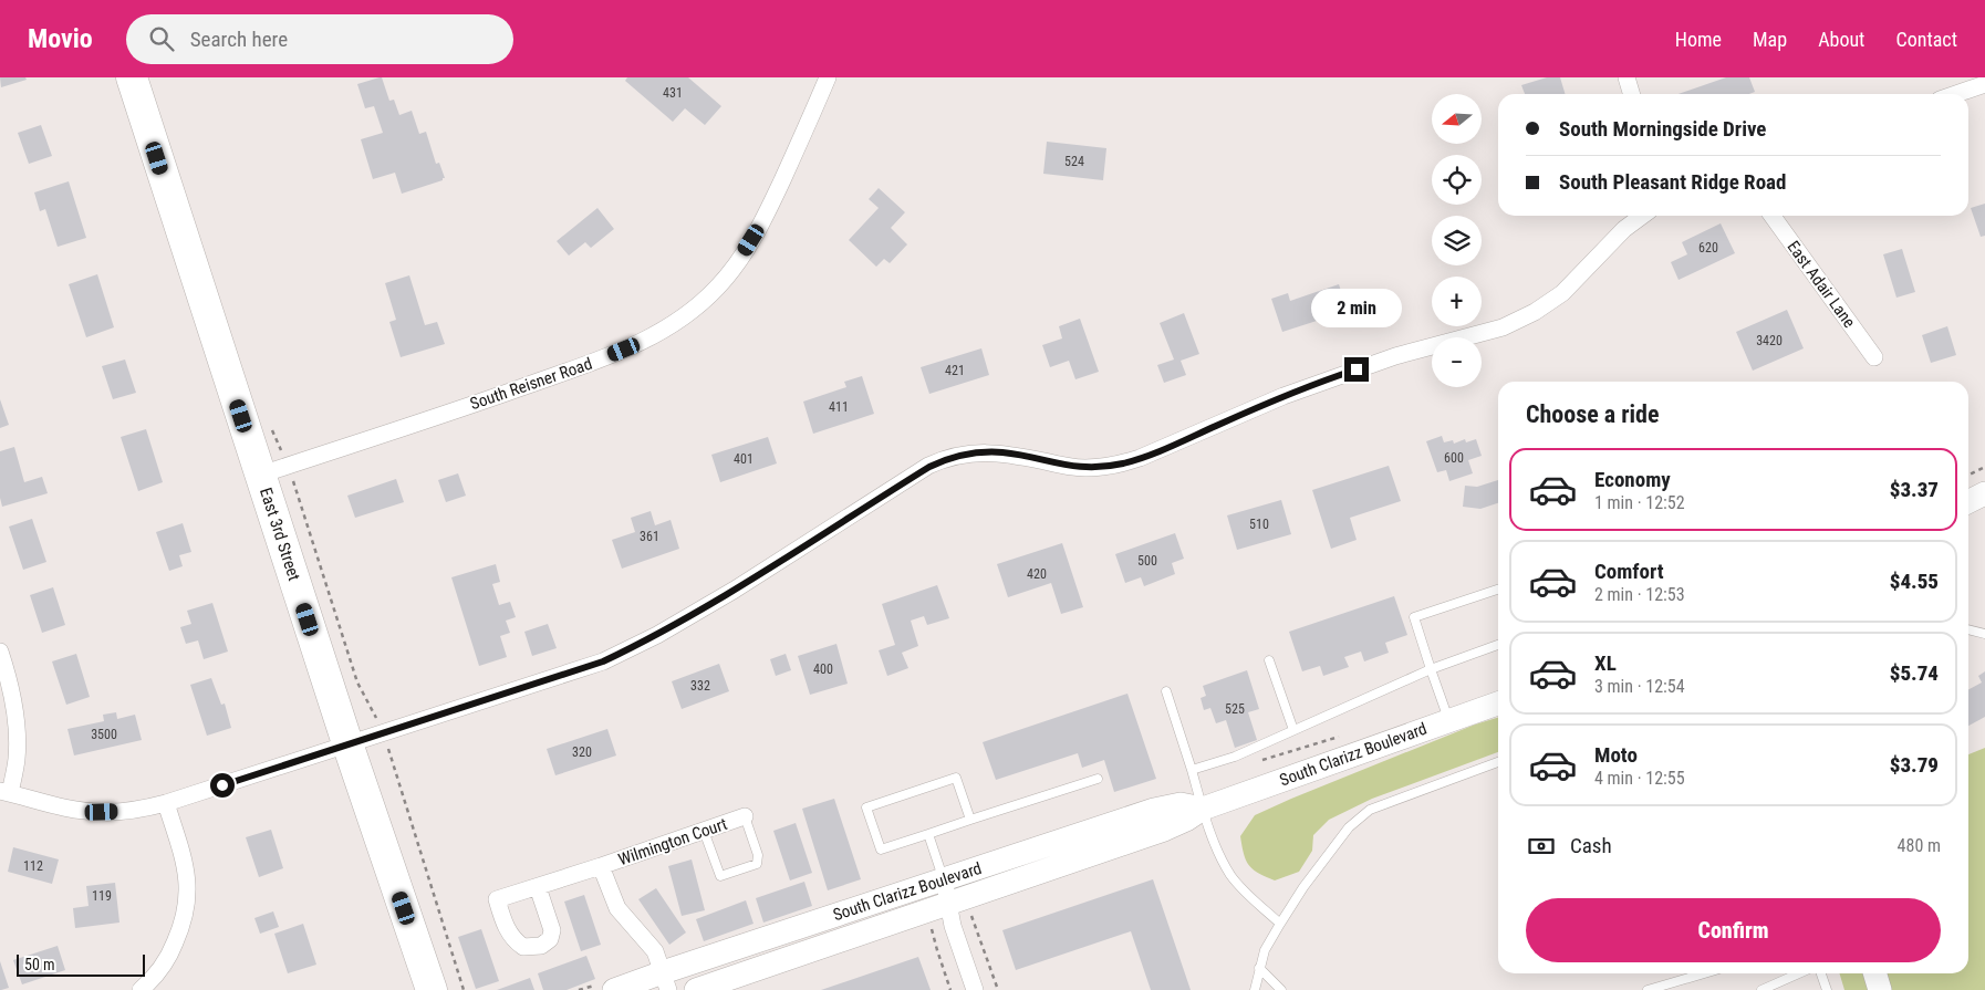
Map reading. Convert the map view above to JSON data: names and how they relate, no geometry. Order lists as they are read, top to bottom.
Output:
{
  "streets": {
    "highway": ["East 3rd Street"],
    "street": [
      "East Adair Lane",
      "South Reisner Road",
      "South Clarizz Boulevard",
      "Wilmington Court"
    ]
  },
  "crossings": [
    ["South Reisner Road", "East 3rd Street"],
    ["South Clarizz Boulevard", "Wilmington Court"]
  ],
  "house_numbers": [
    "431",
    "524",
    "620",
    "3420",
    "421",
    "411",
    "600",
    "401",
    "510",
    "361",
    "500",
    "420",
    "400",
    "332",
    "525",
    "3500",
    "320",
    "112",
    "119"
  ],
  "scale_bar": "50 m",
  "north": "left",
  "page": {
    "header": "Movio",
    "search": "Search here",
    "nav": [
      "Home",
      "Map",
      "About",
      "Contact"
    ],
    "map_buttons": ["+", "−"],
    "banner": ["South Morningside Drive", "South Pleasant Ridge Road"],
    "bubble": "2 min",
    "heading": "Choose a ride",
    "list": [
      {
        "name": "Economy",
        "note": "1 min · 12:52",
        "value": "$3.37"
      },
      {
        "name": "Comfort",
        "note": "2 min · 12:53",
        "value": "$4.55"
      },
      {
        "name": "XL",
        "note": "3 min · 12:54",
        "value": "$5.74"
      },
      {
        "name": "Moto",
        "note": "4 min · 12:55",
        "value": "$3.79"
      }
    ],
    "pay": ["Cash", "480 m"],
    "buttons": "Confirm",
    "scale": "50 m"
  }
}
